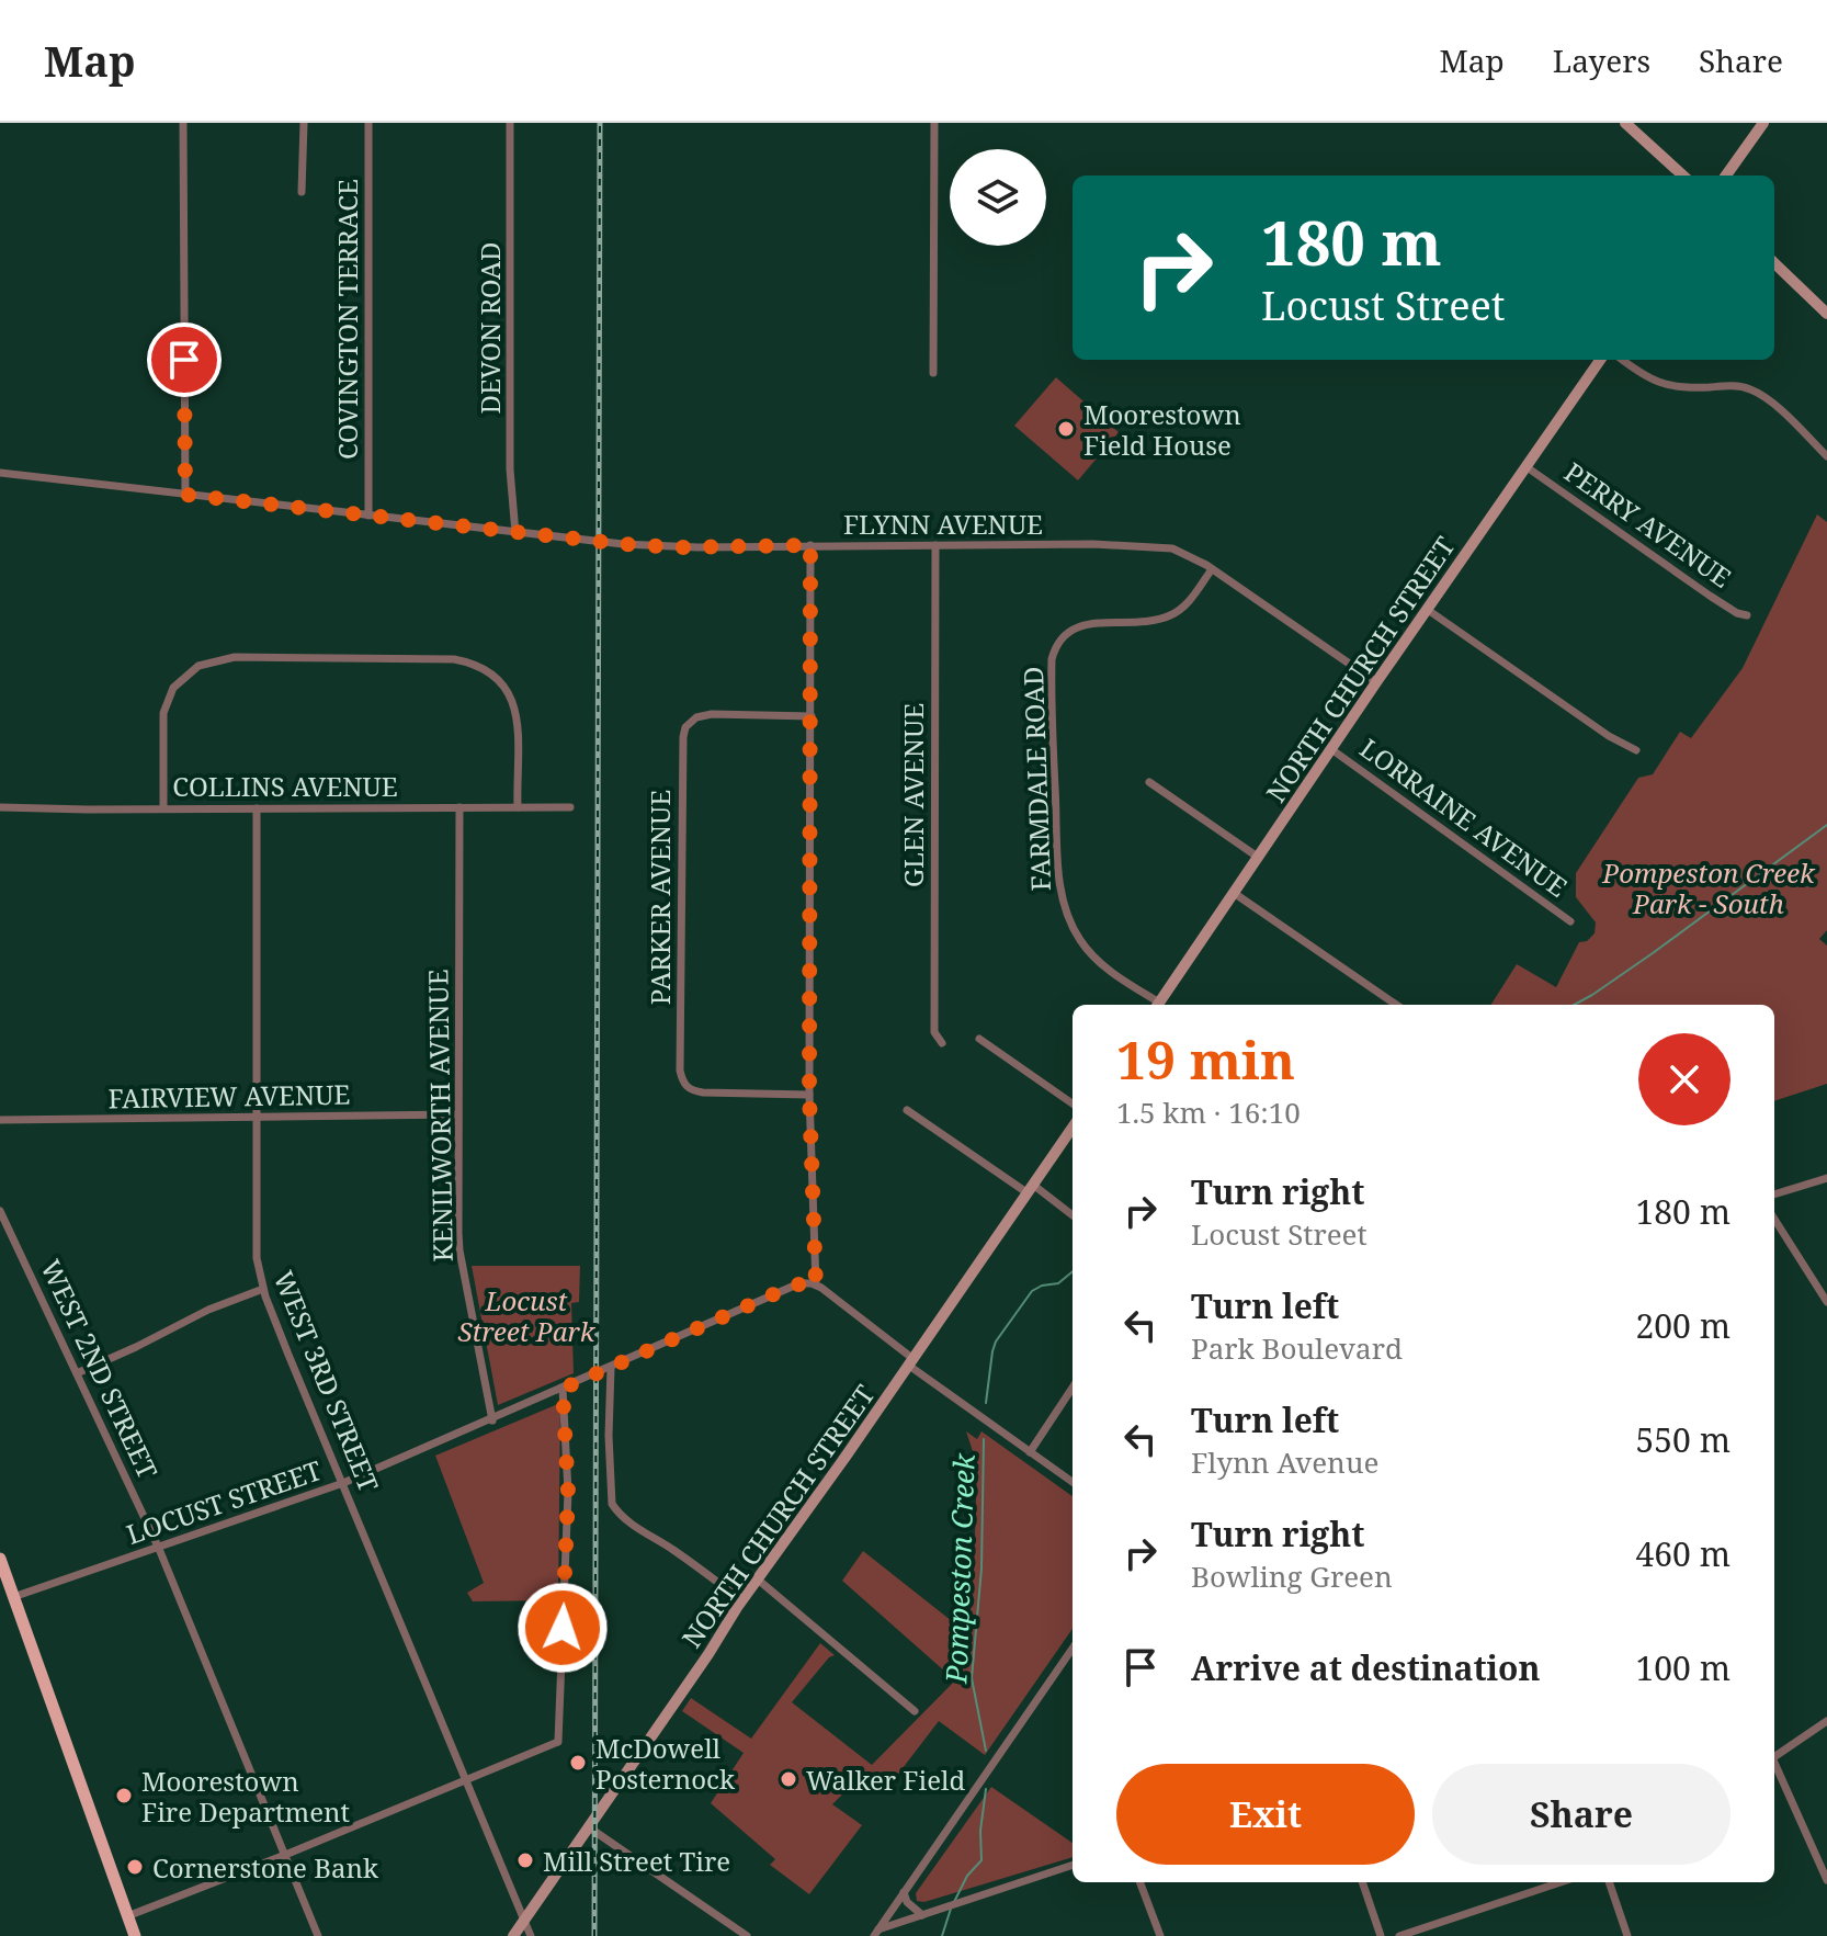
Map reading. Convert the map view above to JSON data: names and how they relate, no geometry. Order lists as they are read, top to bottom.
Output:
{
  "streets": {
    "main road": ["NORTH CHURCH STREET"],
    "street": [
      "COVINGTON TERRACE",
      "DEVON ROAD",
      "FLYNN AVENUE",
      "PERRY AVENUE",
      "FARMDALE ROAD",
      "COLLINS AVENUE",
      "GLEN AVENUE",
      "LORRAINE AVENUE",
      "PARKER AVENUE",
      "FAIRVIEW AVENUE",
      "KENILWORTH AVENUE",
      "WEST 2ND STREET",
      "WEST 3RD STREET",
      "LOCUST STREET"
    ]
  },
  "crossings": [
    ["COVINGTON TERRACE", "FLYNN AVENUE"],
    ["DEVON ROAD", "FLYNN AVENUE"],
    ["FLYNN AVENUE", "NORTH CHURCH STREET"],
    ["FLYNN AVENUE", "FARMDALE ROAD"],
    ["FLYNN AVENUE", "GLEN AVENUE"],
    ["PERRY AVENUE", "NORTH CHURCH STREET"],
    ["NORTH CHURCH STREET", "LORRAINE AVENUE"],
    ["NORTH CHURCH STREET", "WEST 3RD STREET"],
    ["COLLINS AVENUE", "KENILWORTH AVENUE"],
    ["COLLINS AVENUE", "WEST 3RD STREET"],
    ["FAIRVIEW AVENUE", "KENILWORTH AVENUE"],
    ["FAIRVIEW AVENUE", "WEST 3RD STREET"],
    ["KENILWORTH AVENUE", "LOCUST STREET"],
    ["WEST 2ND STREET", "LOCUST STREET"],
    ["WEST 3RD STREET", "LOCUST STREET"]
  ],
  "water": ["Pompeston Creek"],
  "parks": ["Pompeston Creek Park - South", "Locust Street Park"],
  "places": [
    "Moorestown Field House",
    "McDowell Posternock",
    "Walker Field",
    "Moorestown Fire Department",
    "Mill Street Tire",
    "Cornerstone Bank"
  ],
  "page": {
    "header": "Map",
    "nav": ["Map", "Layers", "Share"],
    "turn": ["180 m", "Locust Street"],
    "heading": ["19 min", "1.5 km · 16:10"],
    "list": [
      {
        "name": "Turn right",
        "note": "Locust Street",
        "value": "180 m"
      },
      {
        "name": "Turn left",
        "note": "Park Boulevard",
        "value": "200 m"
      },
      {
        "name": "Turn left",
        "note": "Flynn Avenue",
        "value": "550 m"
      },
      {
        "name": "Turn right",
        "note": "Bowling Green",
        "value": "460 m"
      },
      {
        "name": "Arrive at destination",
        "value": "100 m"
      }
    ],
    "buttons": ["Exit", "Share"]
  }
}
